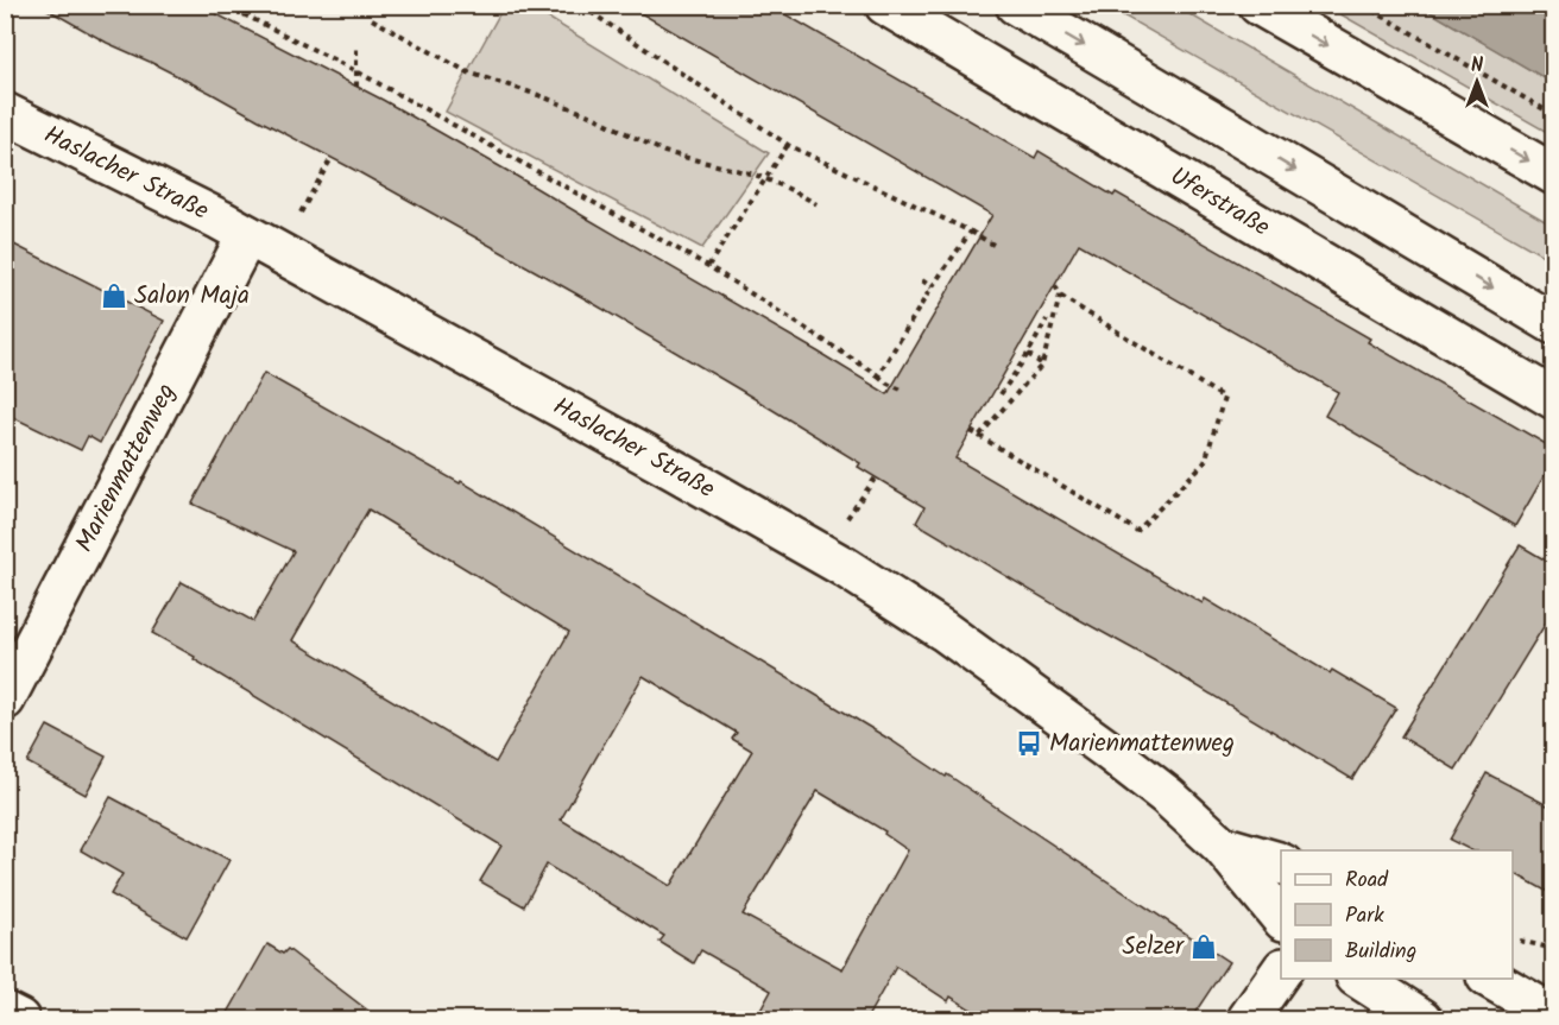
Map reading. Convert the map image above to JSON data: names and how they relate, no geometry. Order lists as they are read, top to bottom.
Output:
{
  "streets": {
    "main road": ["Haslacher Straße", "Uferstraße", "Marienmattenweg"]
  },
  "crossings": [
    ["Haslacher Straße", "Marienmattenweg"]
  ],
  "places": {
    "shop": ["Salon Maja", "Selzer"],
    "bus stop": ["Marienmattenweg"]
  },
  "legend": ["Road", "Park", "Building"],
  "north": "top"
}
